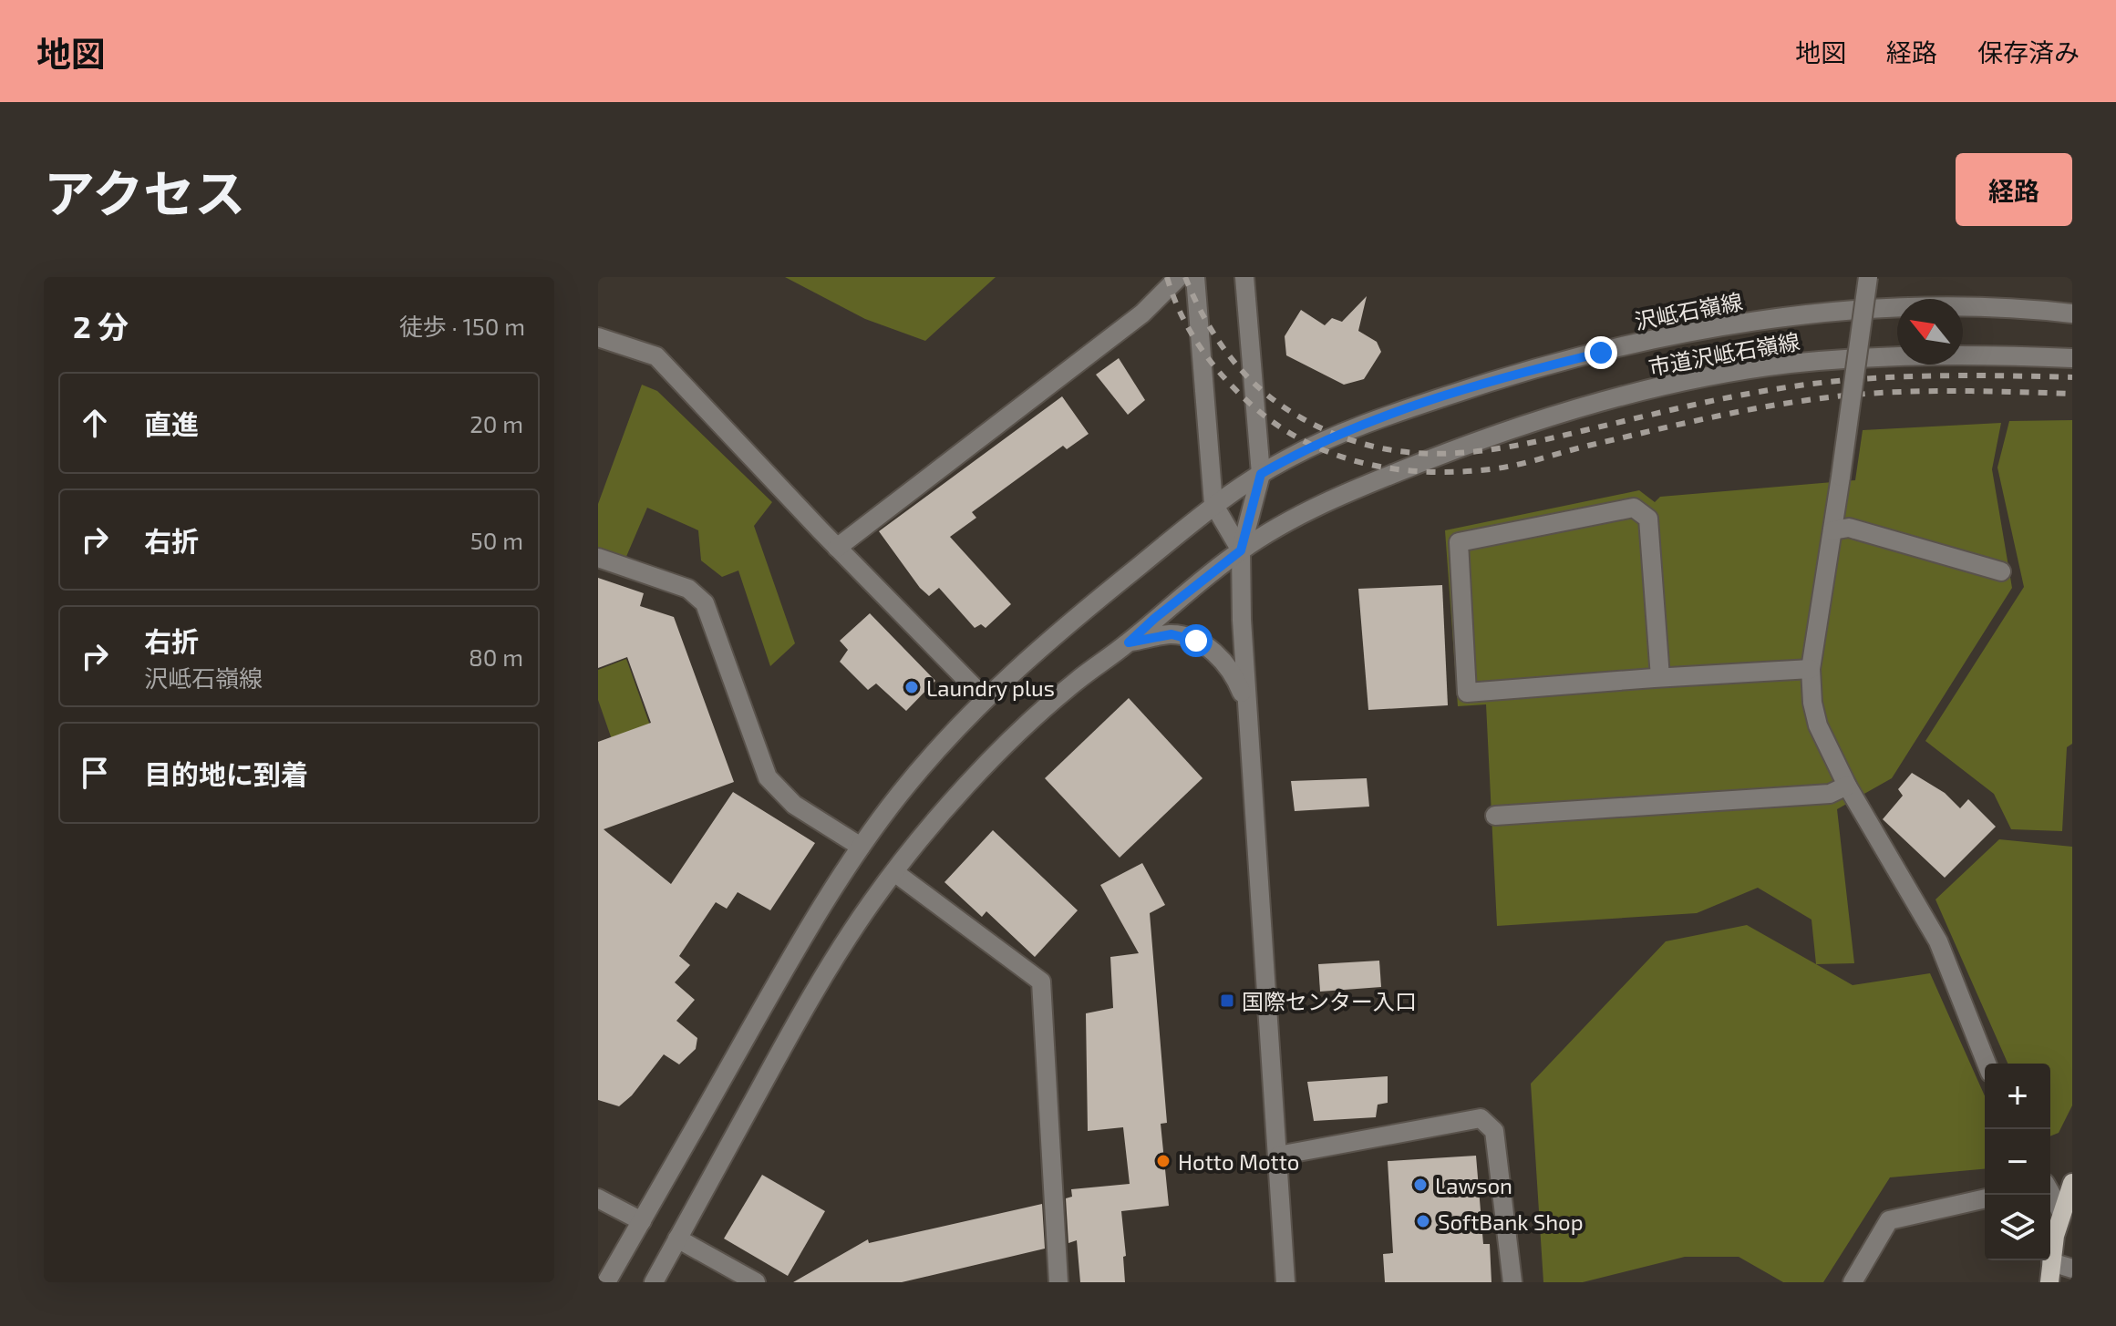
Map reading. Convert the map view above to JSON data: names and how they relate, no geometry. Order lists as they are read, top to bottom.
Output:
{
  "streets": {
    "street": ["沢岻石嶺線", "市道沢岻石嶺線"]
  },
  "places": {
    "other": [
      "Laundry plus",
      "Hotto Motto",
      "Lawson",
      "SoftBank Shop"
    ],
    "transit": ["国際センター入口"]
  },
  "north": "top left",
  "page": {
    "header": "地図",
    "nav": ["地図", "経路", "保存済み"],
    "title": "アクセス",
    "buttons": "経路",
    "heading": ["2 分", "徒歩 · 150 m"],
    "list": [
      ["直進", "20 m"],
      ["右折", "50 m"],
      ["右折", "沢岻石嶺線", "80 m"],
      "目的地に到着"
    ],
    "map_buttons": ["+", "−"]
  }
}
